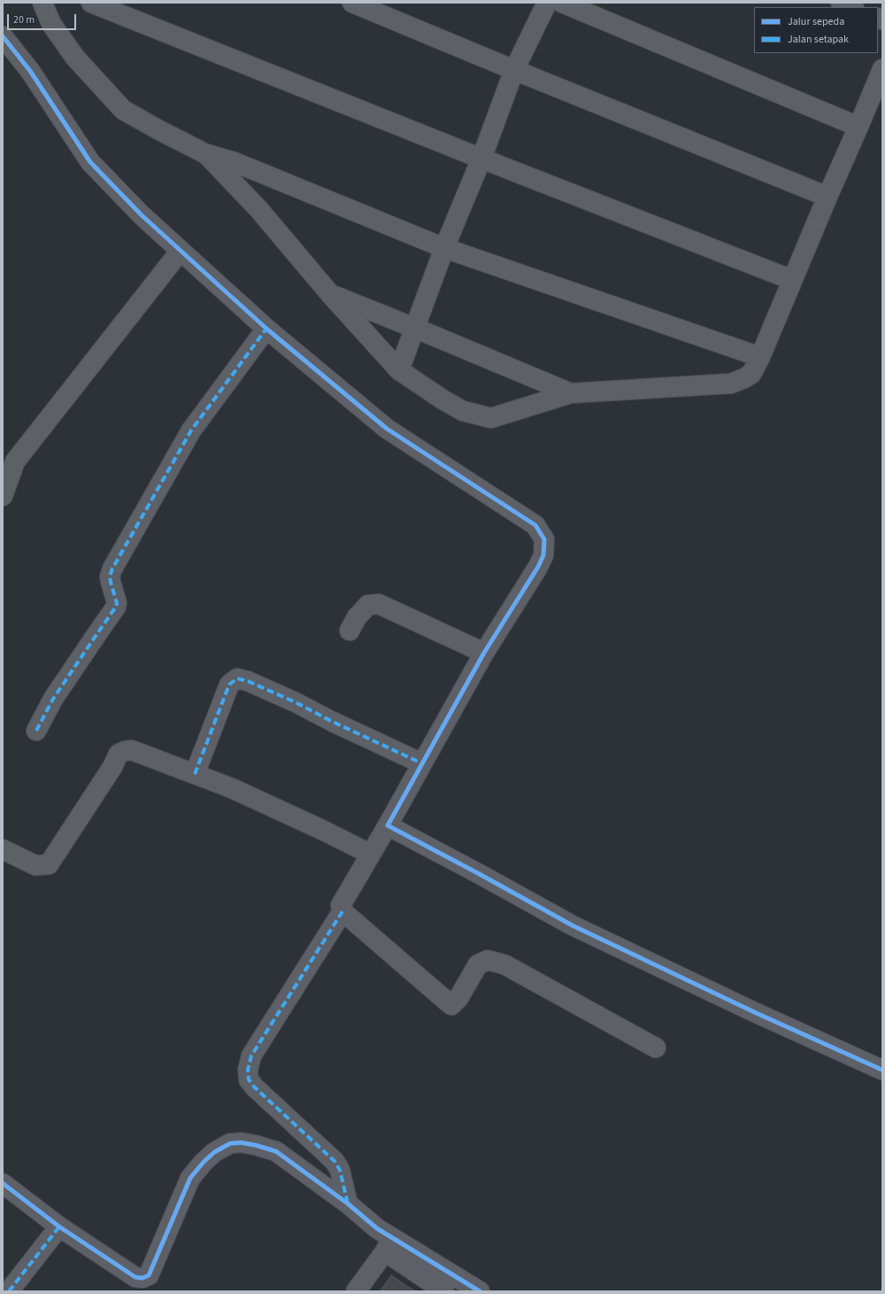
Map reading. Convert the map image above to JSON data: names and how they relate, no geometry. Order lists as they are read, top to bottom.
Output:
{
  "legend": ["Jalur sepeda", "Jalan setapak"],
  "scale_bar": "20 m"
}
